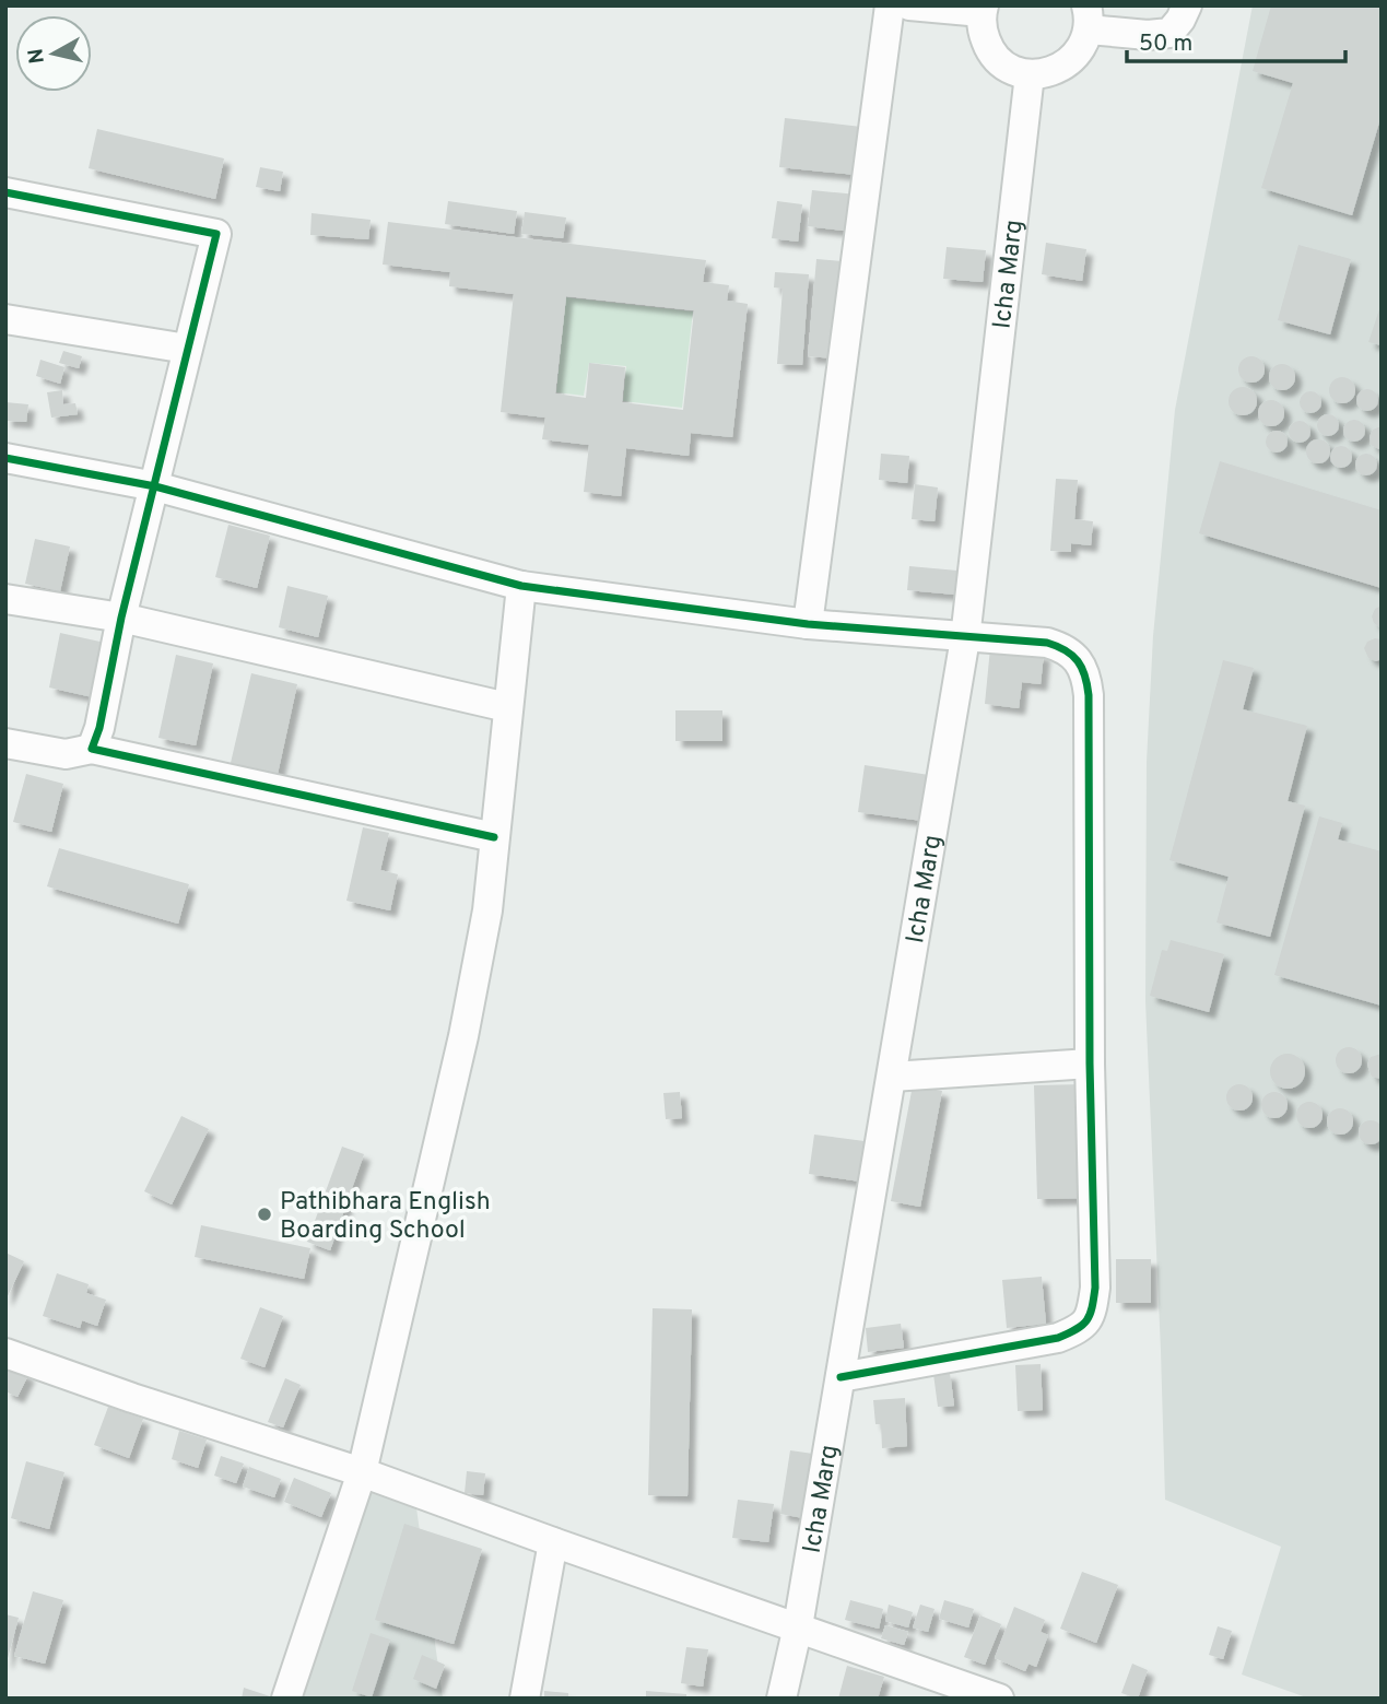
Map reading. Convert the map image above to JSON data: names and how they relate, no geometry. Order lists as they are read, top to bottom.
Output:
{
  "streets": {
    "street": ["Icha Marg"]
  },
  "places": ["Pathibhara English Boarding School"],
  "scale_bar": "50 m",
  "north": "left"
}
